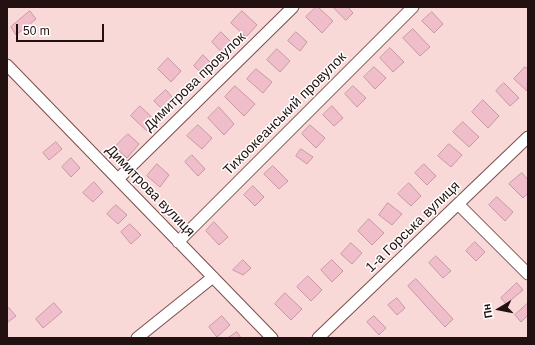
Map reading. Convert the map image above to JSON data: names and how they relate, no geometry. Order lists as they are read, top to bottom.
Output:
{
  "streets": {
    "street": [
      "Димитрова провулок",
      "Тихоокеанський провулок",
      "Димитрова вулиця",
      "1-а Горська вулиця"
    ]
  },
  "crossings": [
    ["Димитрова провулок", "Димитрова вулиця"],
    ["Тихоокеанський провулок", "Димитрова вулиця"]
  ],
  "scale_bar": "50 m",
  "north": "left"
}
